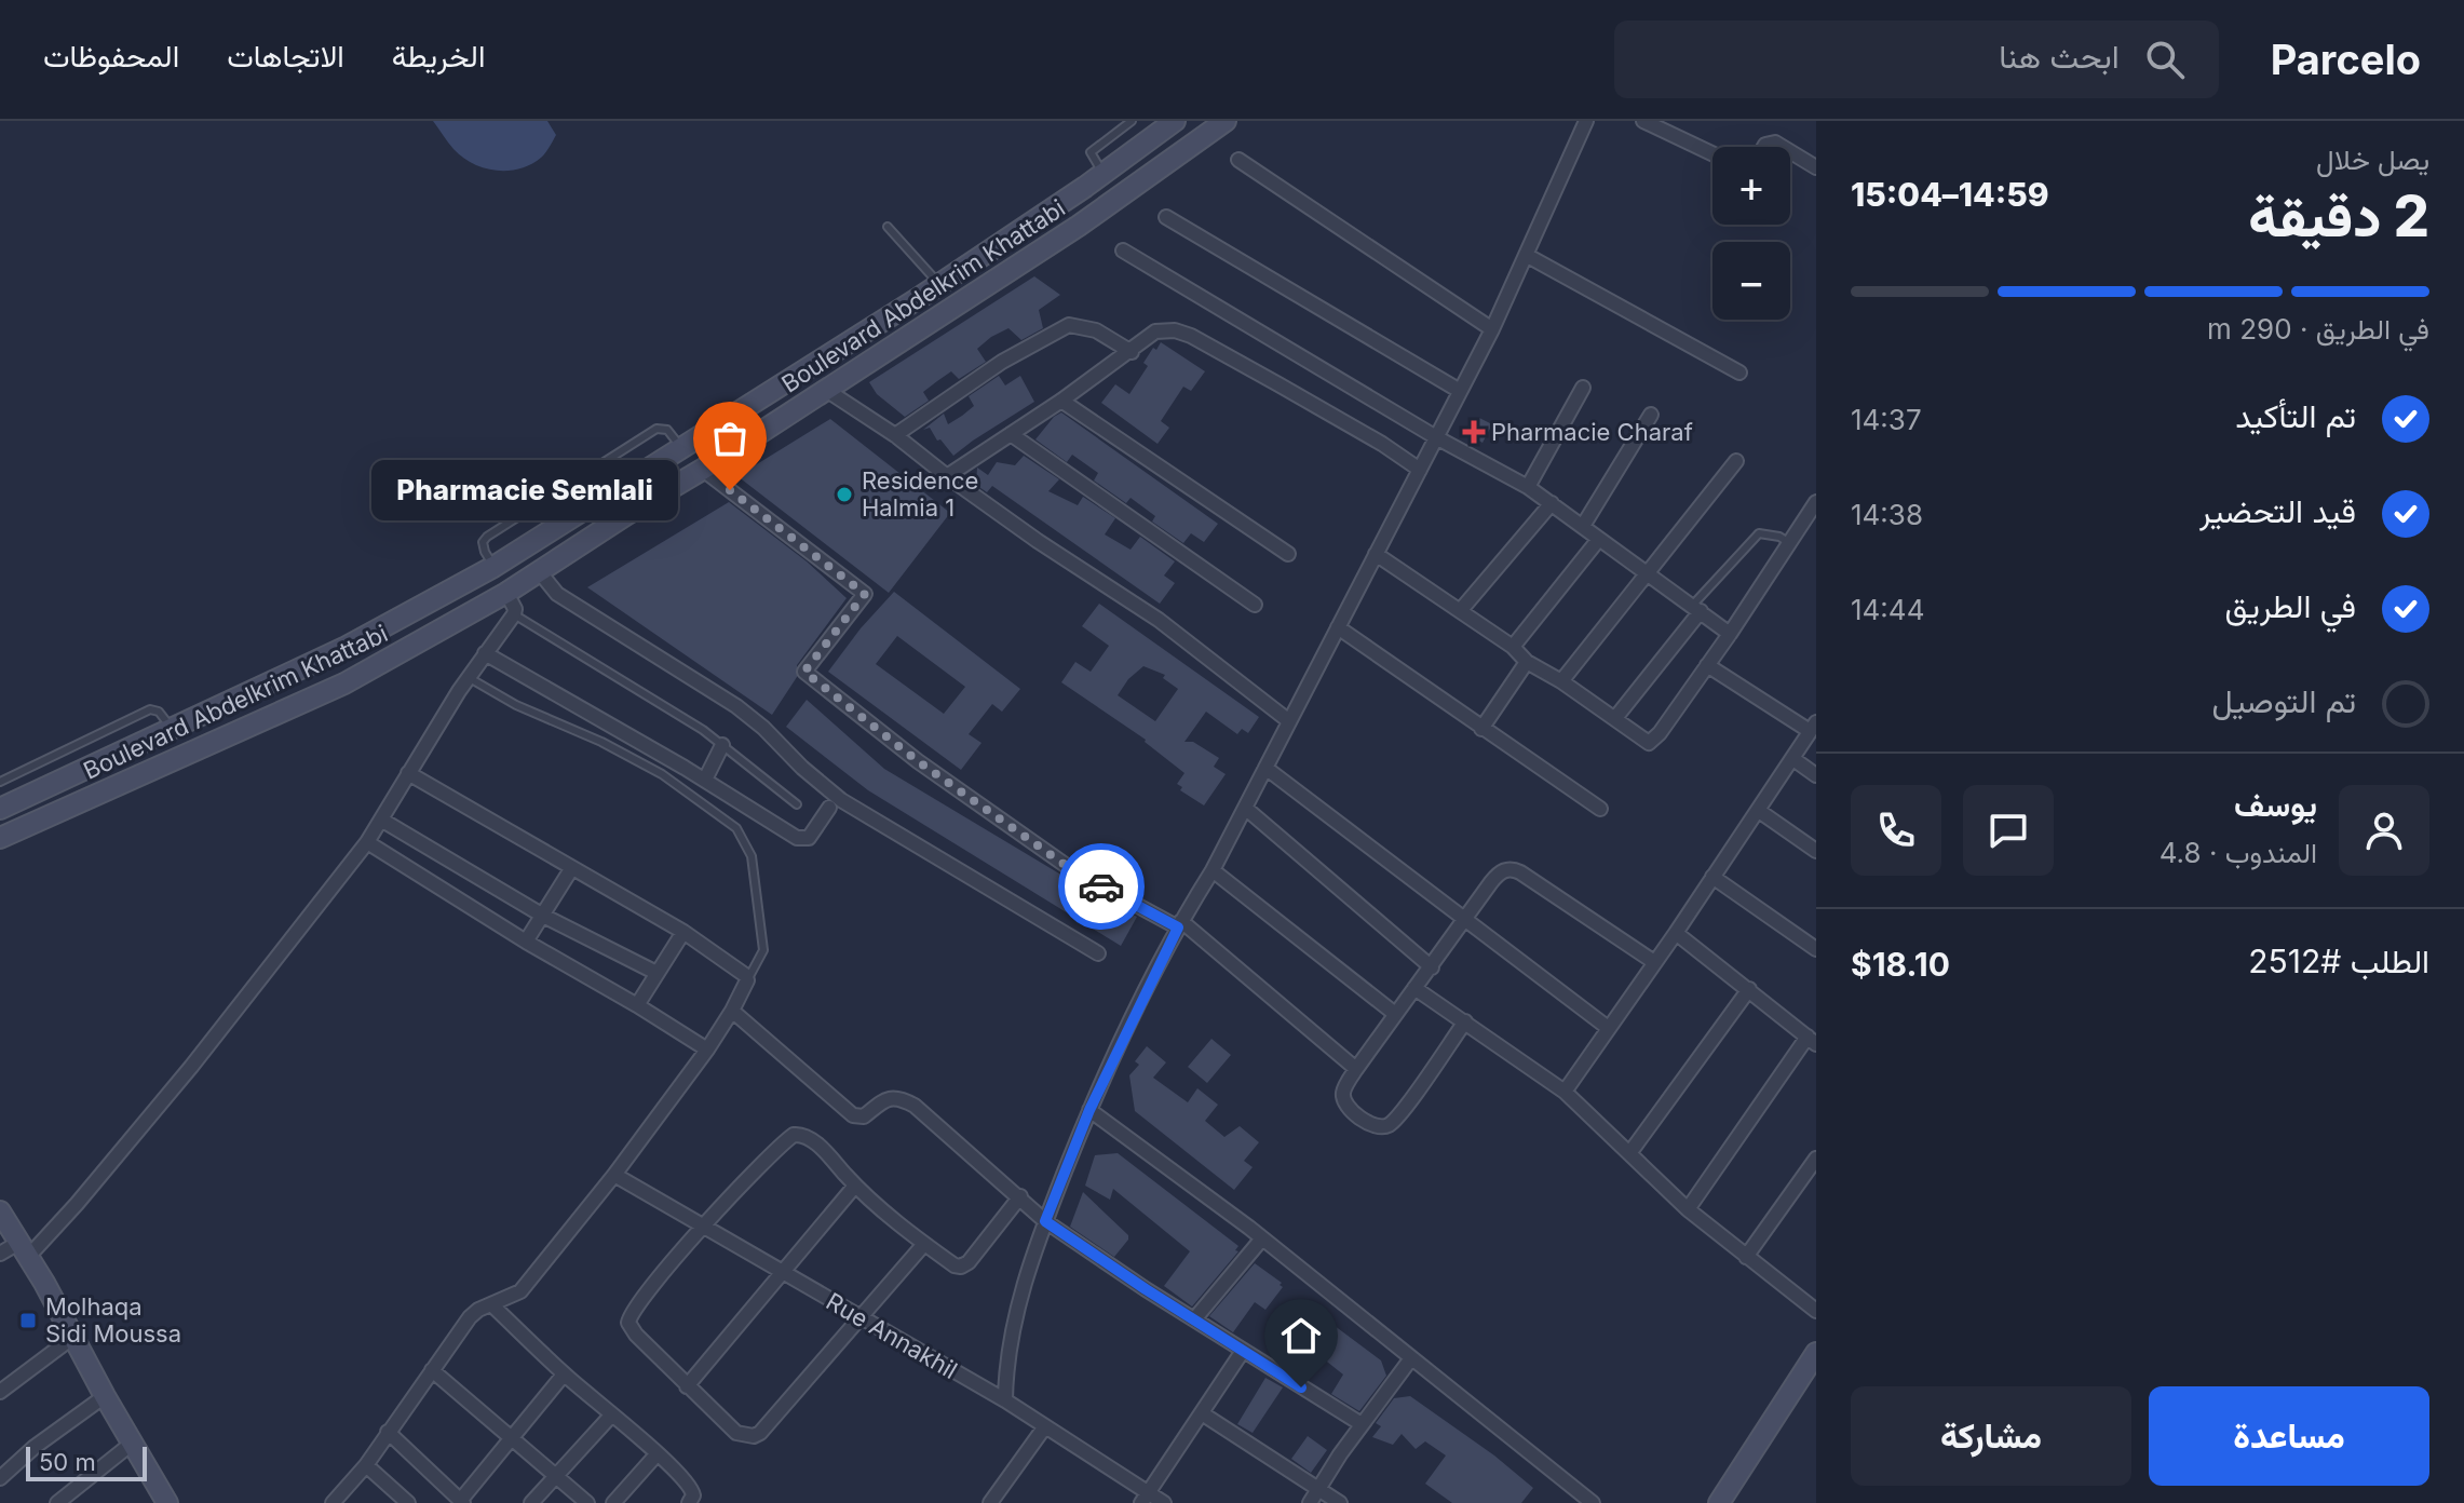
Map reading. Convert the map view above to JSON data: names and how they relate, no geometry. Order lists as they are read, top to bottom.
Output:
{
  "streets": {
    "street": ["Boulevard Abdelkrim Khattabi", "Rue Annakhil"]
  },
  "places": {
    "health": ["Pharmacie Charaf"],
    "other": ["Pharmacie Semlali", "Residence Halmia 1"],
    "transit": ["Molhaqa Sidi Moussa"]
  },
  "scale_bar": "50 m",
  "page": {
    "header": "Parcelo",
    "search": "ابحث هنا",
    "nav": ["الخريطة", "الاتجاهات", "المحفوظات"],
    "heading": ["2 دقيقة", "يصل خلال", "14:59–15:04"],
    "panel": [
      "يوسف",
      "المندوب · 4.8",
      "الطلب #2512",
      "$18.10"
    ],
    "map_buttons": ["+", "−"],
    "bar": "في الطريق · 290 m",
    "list": [
      ["تم التأكيد", "14:37"],
      ["قيد التحضير", "14:38"],
      ["في الطريق", "14:44"],
      "تم التوصيل"
    ],
    "bubble": "Pharmacie Semlali",
    "buttons": ["مساعدة", "مشاركة"],
    "scale": "50 m"
  }
}
